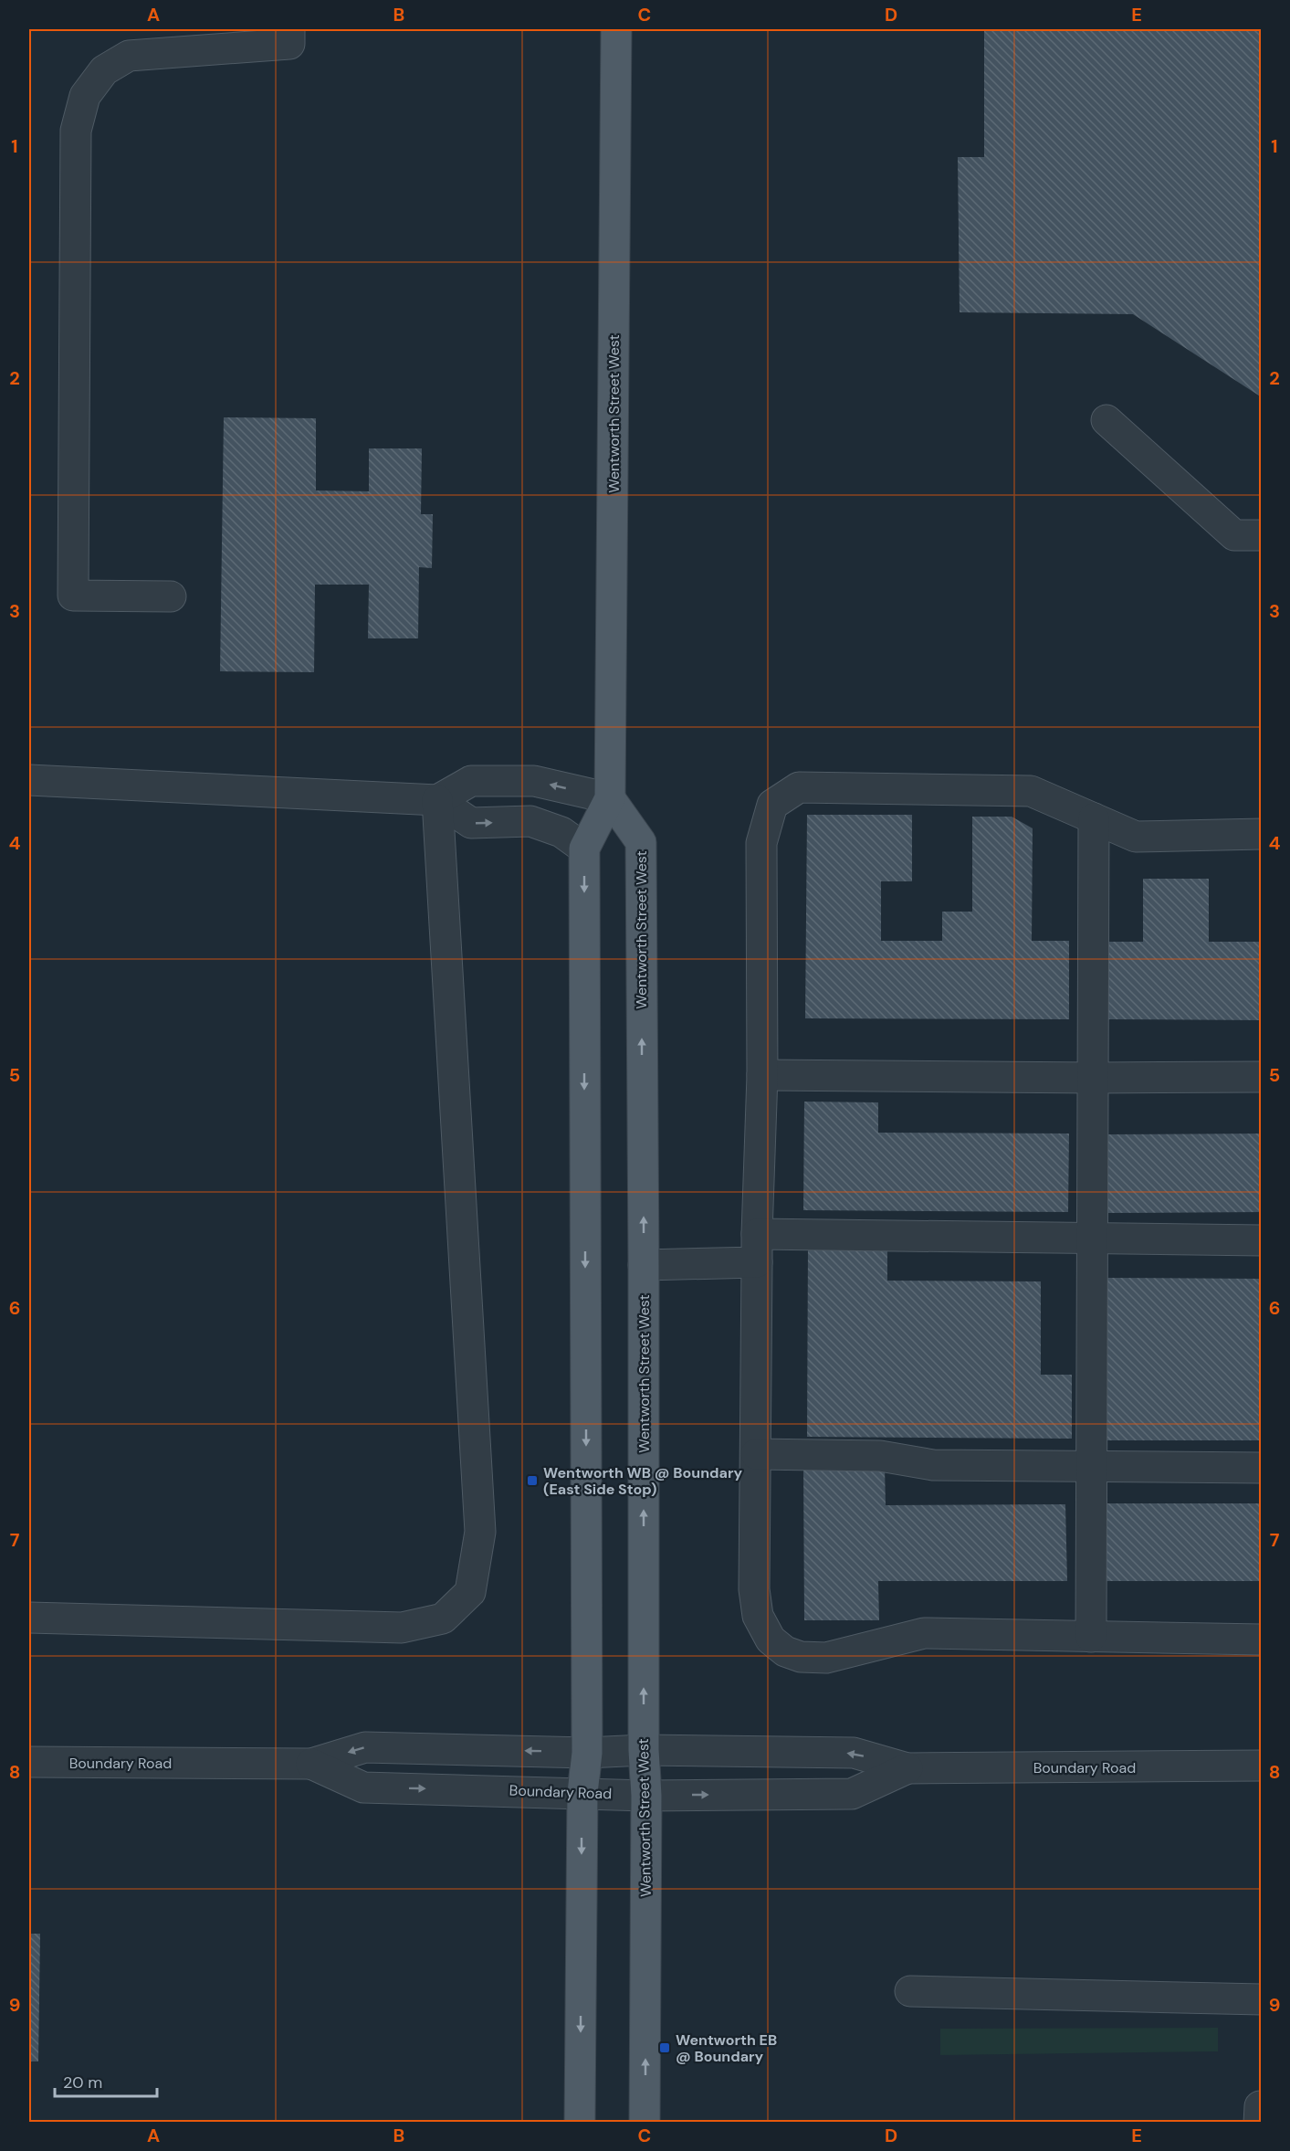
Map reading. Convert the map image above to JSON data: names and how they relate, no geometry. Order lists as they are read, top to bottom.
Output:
{
  "streets": {
    "main road": ["Wentworth Street West"],
    "street": ["Boundary Road"]
  },
  "crossings": [
    ["Wentworth Street West", "Boundary Road"]
  ],
  "places": {
    "transit": ["Wentworth WB @ Boundary (East Side Stop)", "Wentworth EB @ Boundary"]
  },
  "scale_bar": "20 m",
  "grid": {
    "columns": [
      "A",
      "B",
      "C",
      "D",
      "E"
    ],
    "rows": [
      "1",
      "2",
      "3",
      "4",
      "5",
      "6",
      "7",
      "8",
      "9"
    ]
  }
}
